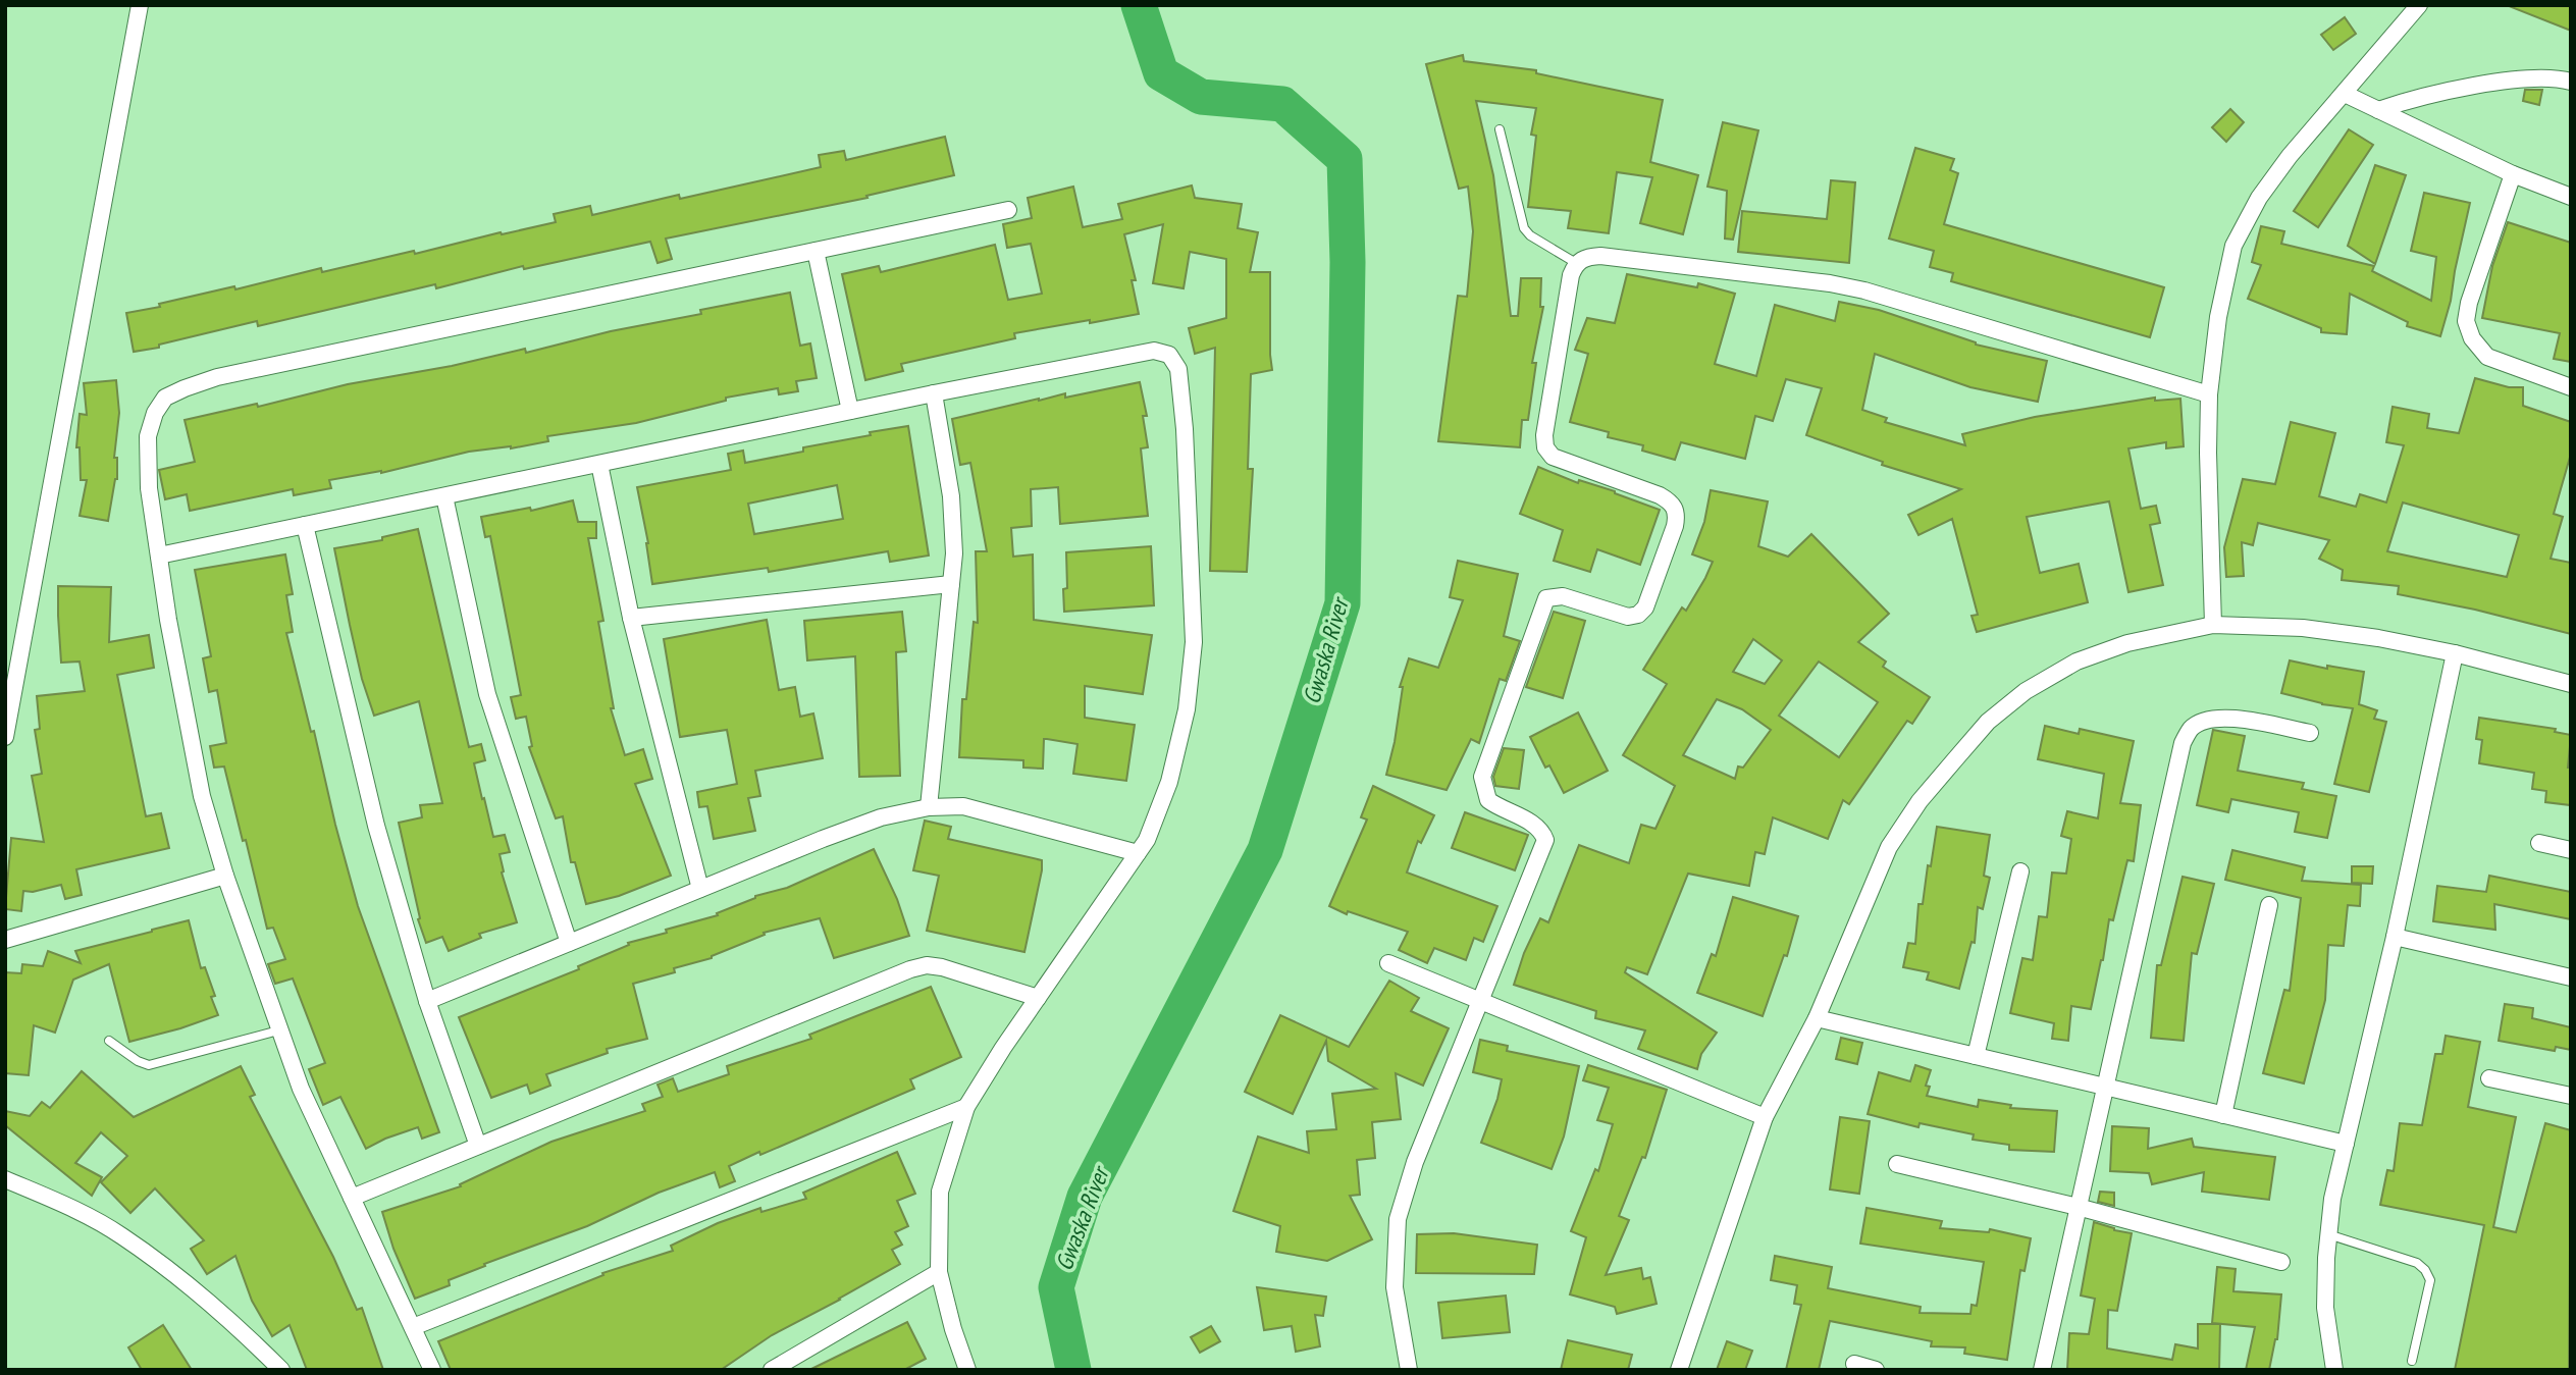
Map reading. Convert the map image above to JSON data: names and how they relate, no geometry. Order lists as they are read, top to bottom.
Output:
{
  "water": ["Gwaska River"]
}
